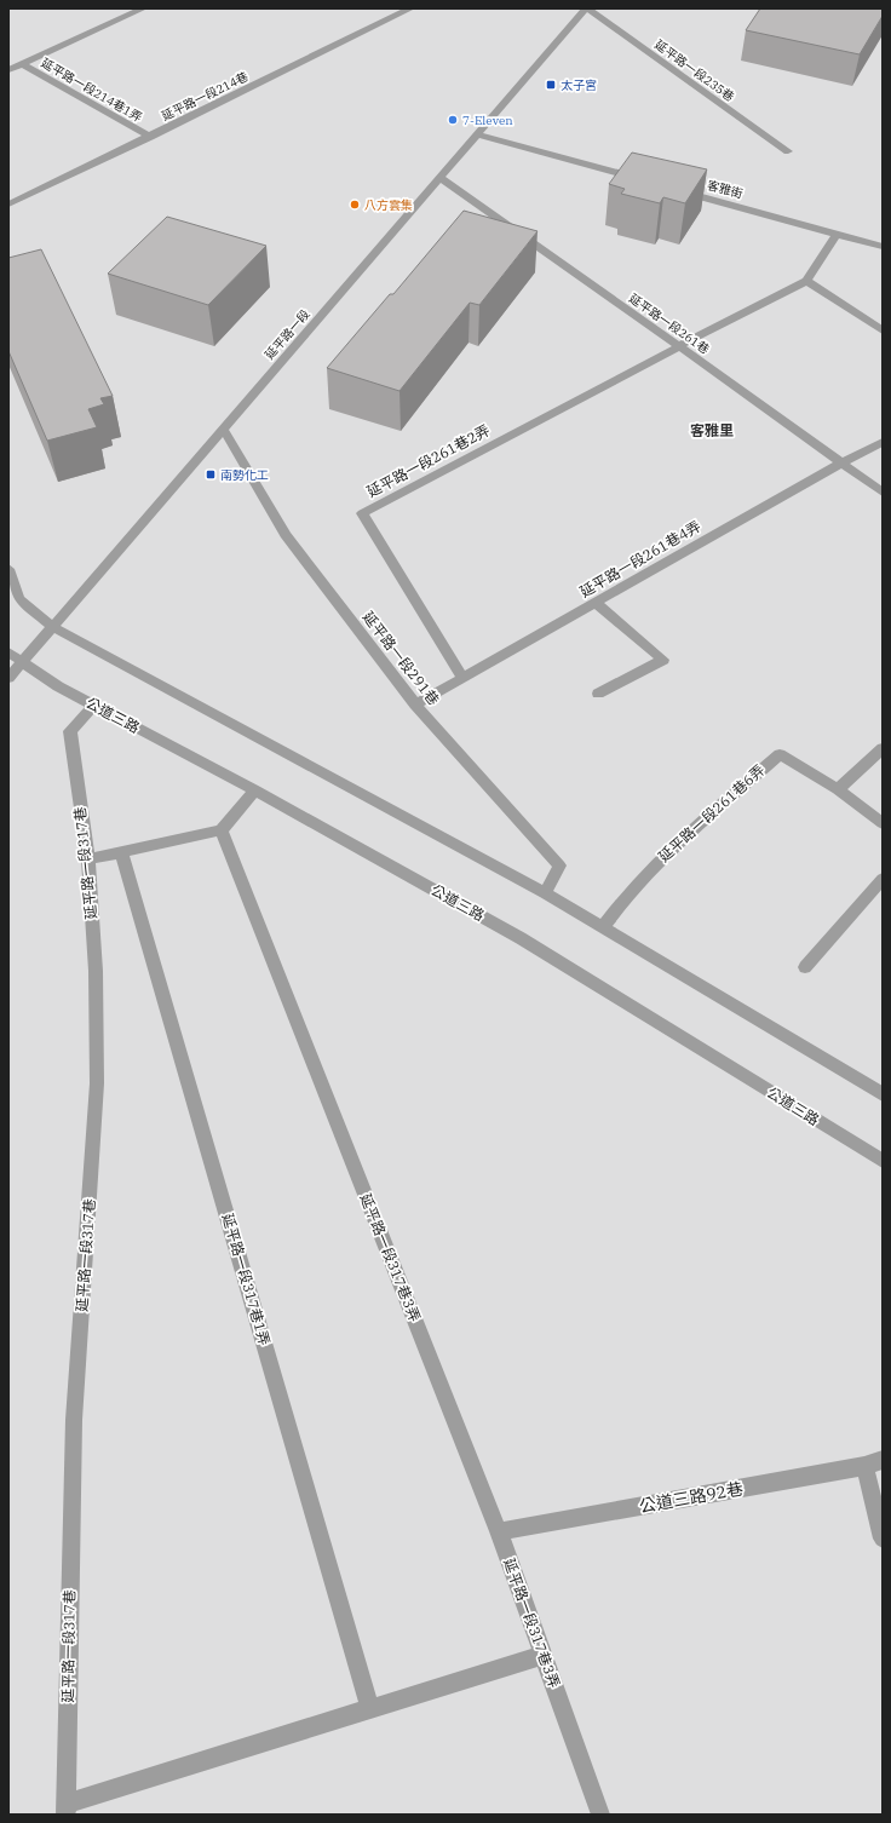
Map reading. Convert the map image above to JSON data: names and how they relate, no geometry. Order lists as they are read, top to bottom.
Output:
{
  "streets": {
    "street": [
      "延平路一段235巷",
      "延平路一段214巷1弄",
      "延平路一段214巷",
      "客雅街",
      "延平路一段261巷",
      "延平路一段",
      "延平路一段261巷2弄",
      "延平路一段261巷4弄",
      "延平路一段291巷",
      "公道三路",
      "延平路一段261巷6弄",
      "延平路一段317巷",
      "延平路一段317巷3弄",
      "延平路一段317巷1弄",
      "公道三路92巷"
    ]
  },
  "crossings": [
    ["延平路一段235巷", "延平路一段"],
    ["延平路一段214巷1弄", "延平路一段214巷"],
    ["延平路一段261巷", "延平路一段"],
    ["延平路一段261巷", "延平路一段261巷2弄"],
    ["延平路一段261巷", "延平路一段261巷4弄"],
    ["延平路一段", "延平路一段291巷"],
    ["延平路一段", "公道三路"],
    ["延平路一段261巷2弄", "延平路一段261巷4弄"],
    ["延平路一段261巷4弄", "延平路一段291巷"],
    ["公道三路", "延平路一段317巷"],
    ["延平路一段317巷3弄", "公道三路92巷"]
  ],
  "districts": ["客雅里"],
  "places": {
    "transit": ["太子宮", "南勢化工"],
    "other": ["7-Eleven", "八方雲集"]
  }
}
